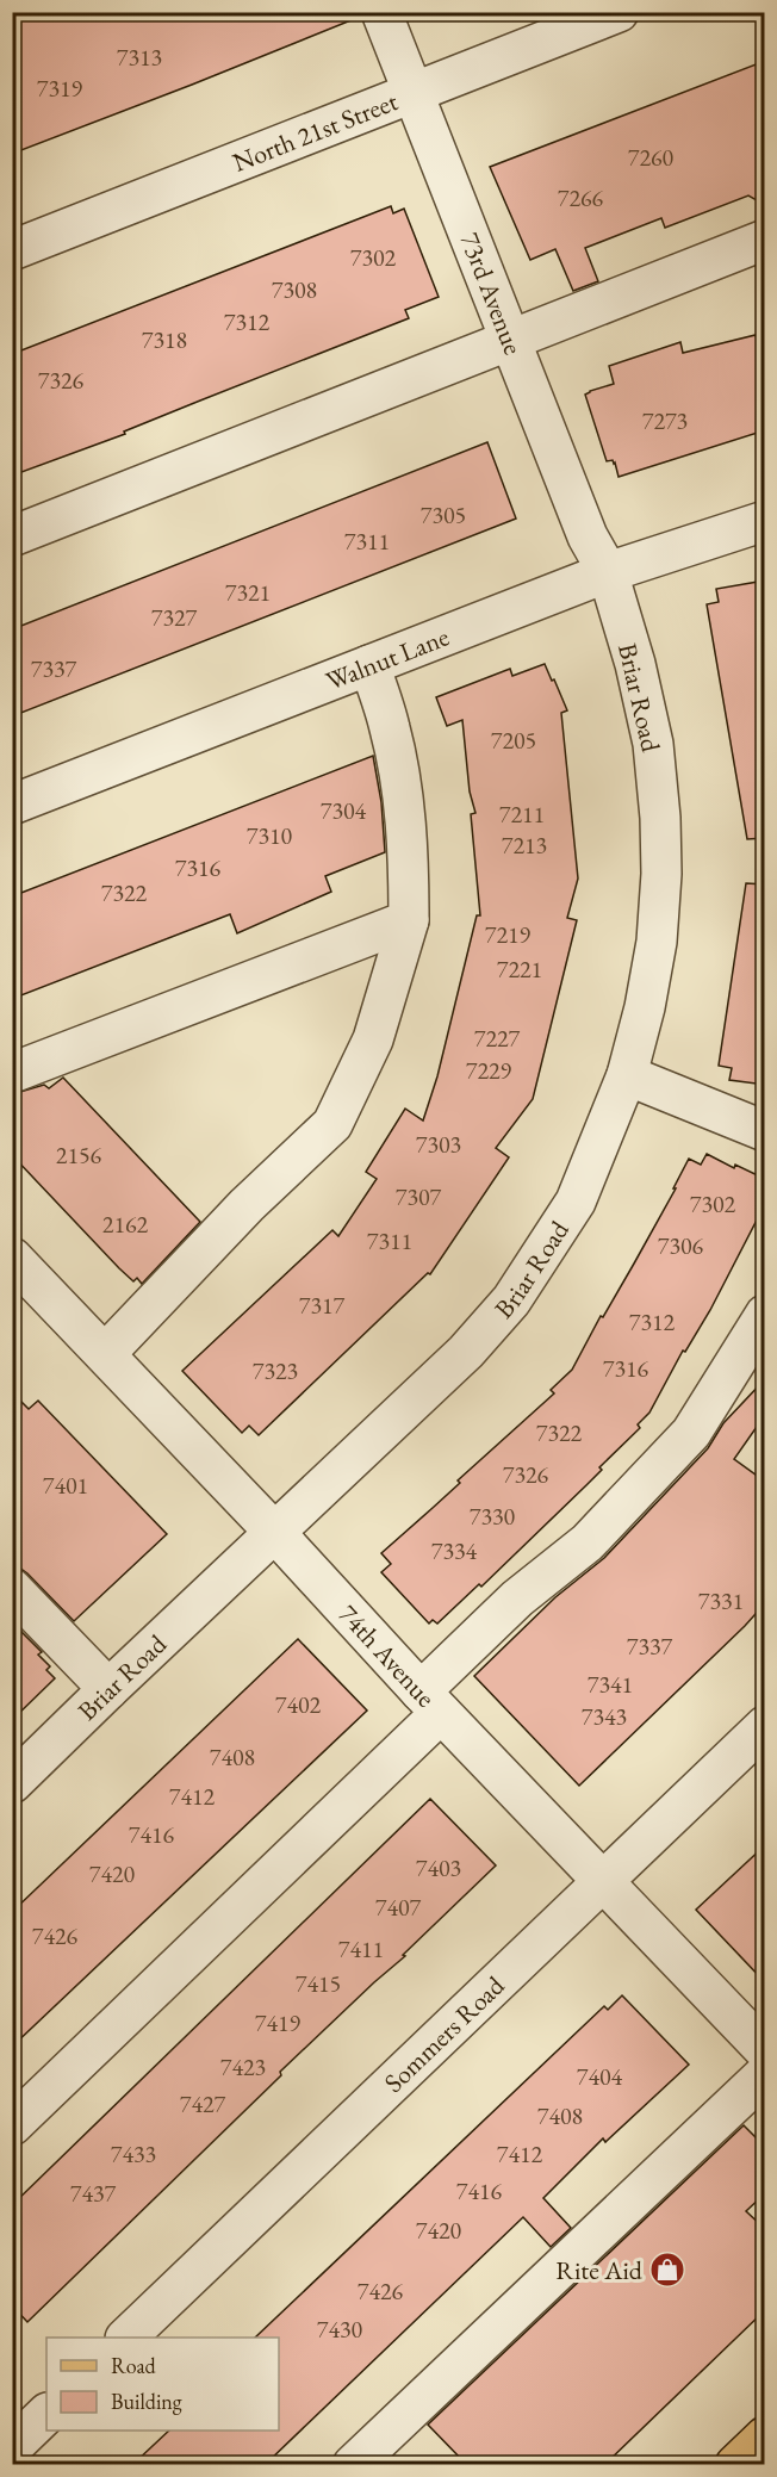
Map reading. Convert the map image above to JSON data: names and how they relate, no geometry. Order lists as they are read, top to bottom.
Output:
{
  "streets": {
    "street": [
      "North 21st Street",
      "73rd Avenue",
      "Walnut Lane",
      "Briar Road",
      "74th Avenue",
      "Sommers Road"
    ]
  },
  "crossings": [
    ["North 21st Street", "73rd Avenue"],
    ["73rd Avenue", "Walnut Lane"],
    ["73rd Avenue", "Briar Road"],
    ["Walnut Lane", "Briar Road"],
    ["Briar Road", "74th Avenue"],
    ["74th Avenue", "Sommers Road"]
  ],
  "places": {
    "shop": ["Rite Aid"]
  },
  "house_numbers": [
    "7313",
    "7319",
    "7260",
    "7266",
    "7302",
    "7308",
    "7312",
    "7318",
    "7326",
    "7273",
    "7305",
    "7311",
    "7321",
    "7327",
    "7337",
    "7205",
    "7304",
    "7211",
    "7310",
    "7213",
    "7316",
    "7322",
    "7219",
    "7221",
    "7227",
    "7229",
    "7303",
    "2156",
    "7307",
    "7302",
    "2162",
    "7311",
    "7306",
    "7317",
    "7312",
    "7316",
    "7323",
    "7322",
    "7326",
    "7401",
    "7330",
    "7334",
    "7331",
    "7337",
    "7341",
    "7402",
    "7343",
    "7408",
    "7412",
    "7416",
    "7403",
    "7420",
    "7407",
    "7426",
    "7411",
    "7415",
    "7419",
    "7423",
    "7404",
    "7427",
    "7408",
    "7433",
    "7412",
    "7416",
    "7437",
    "7420",
    "7426",
    "7430"
  ],
  "legend": ["Road", "Building"]
}
